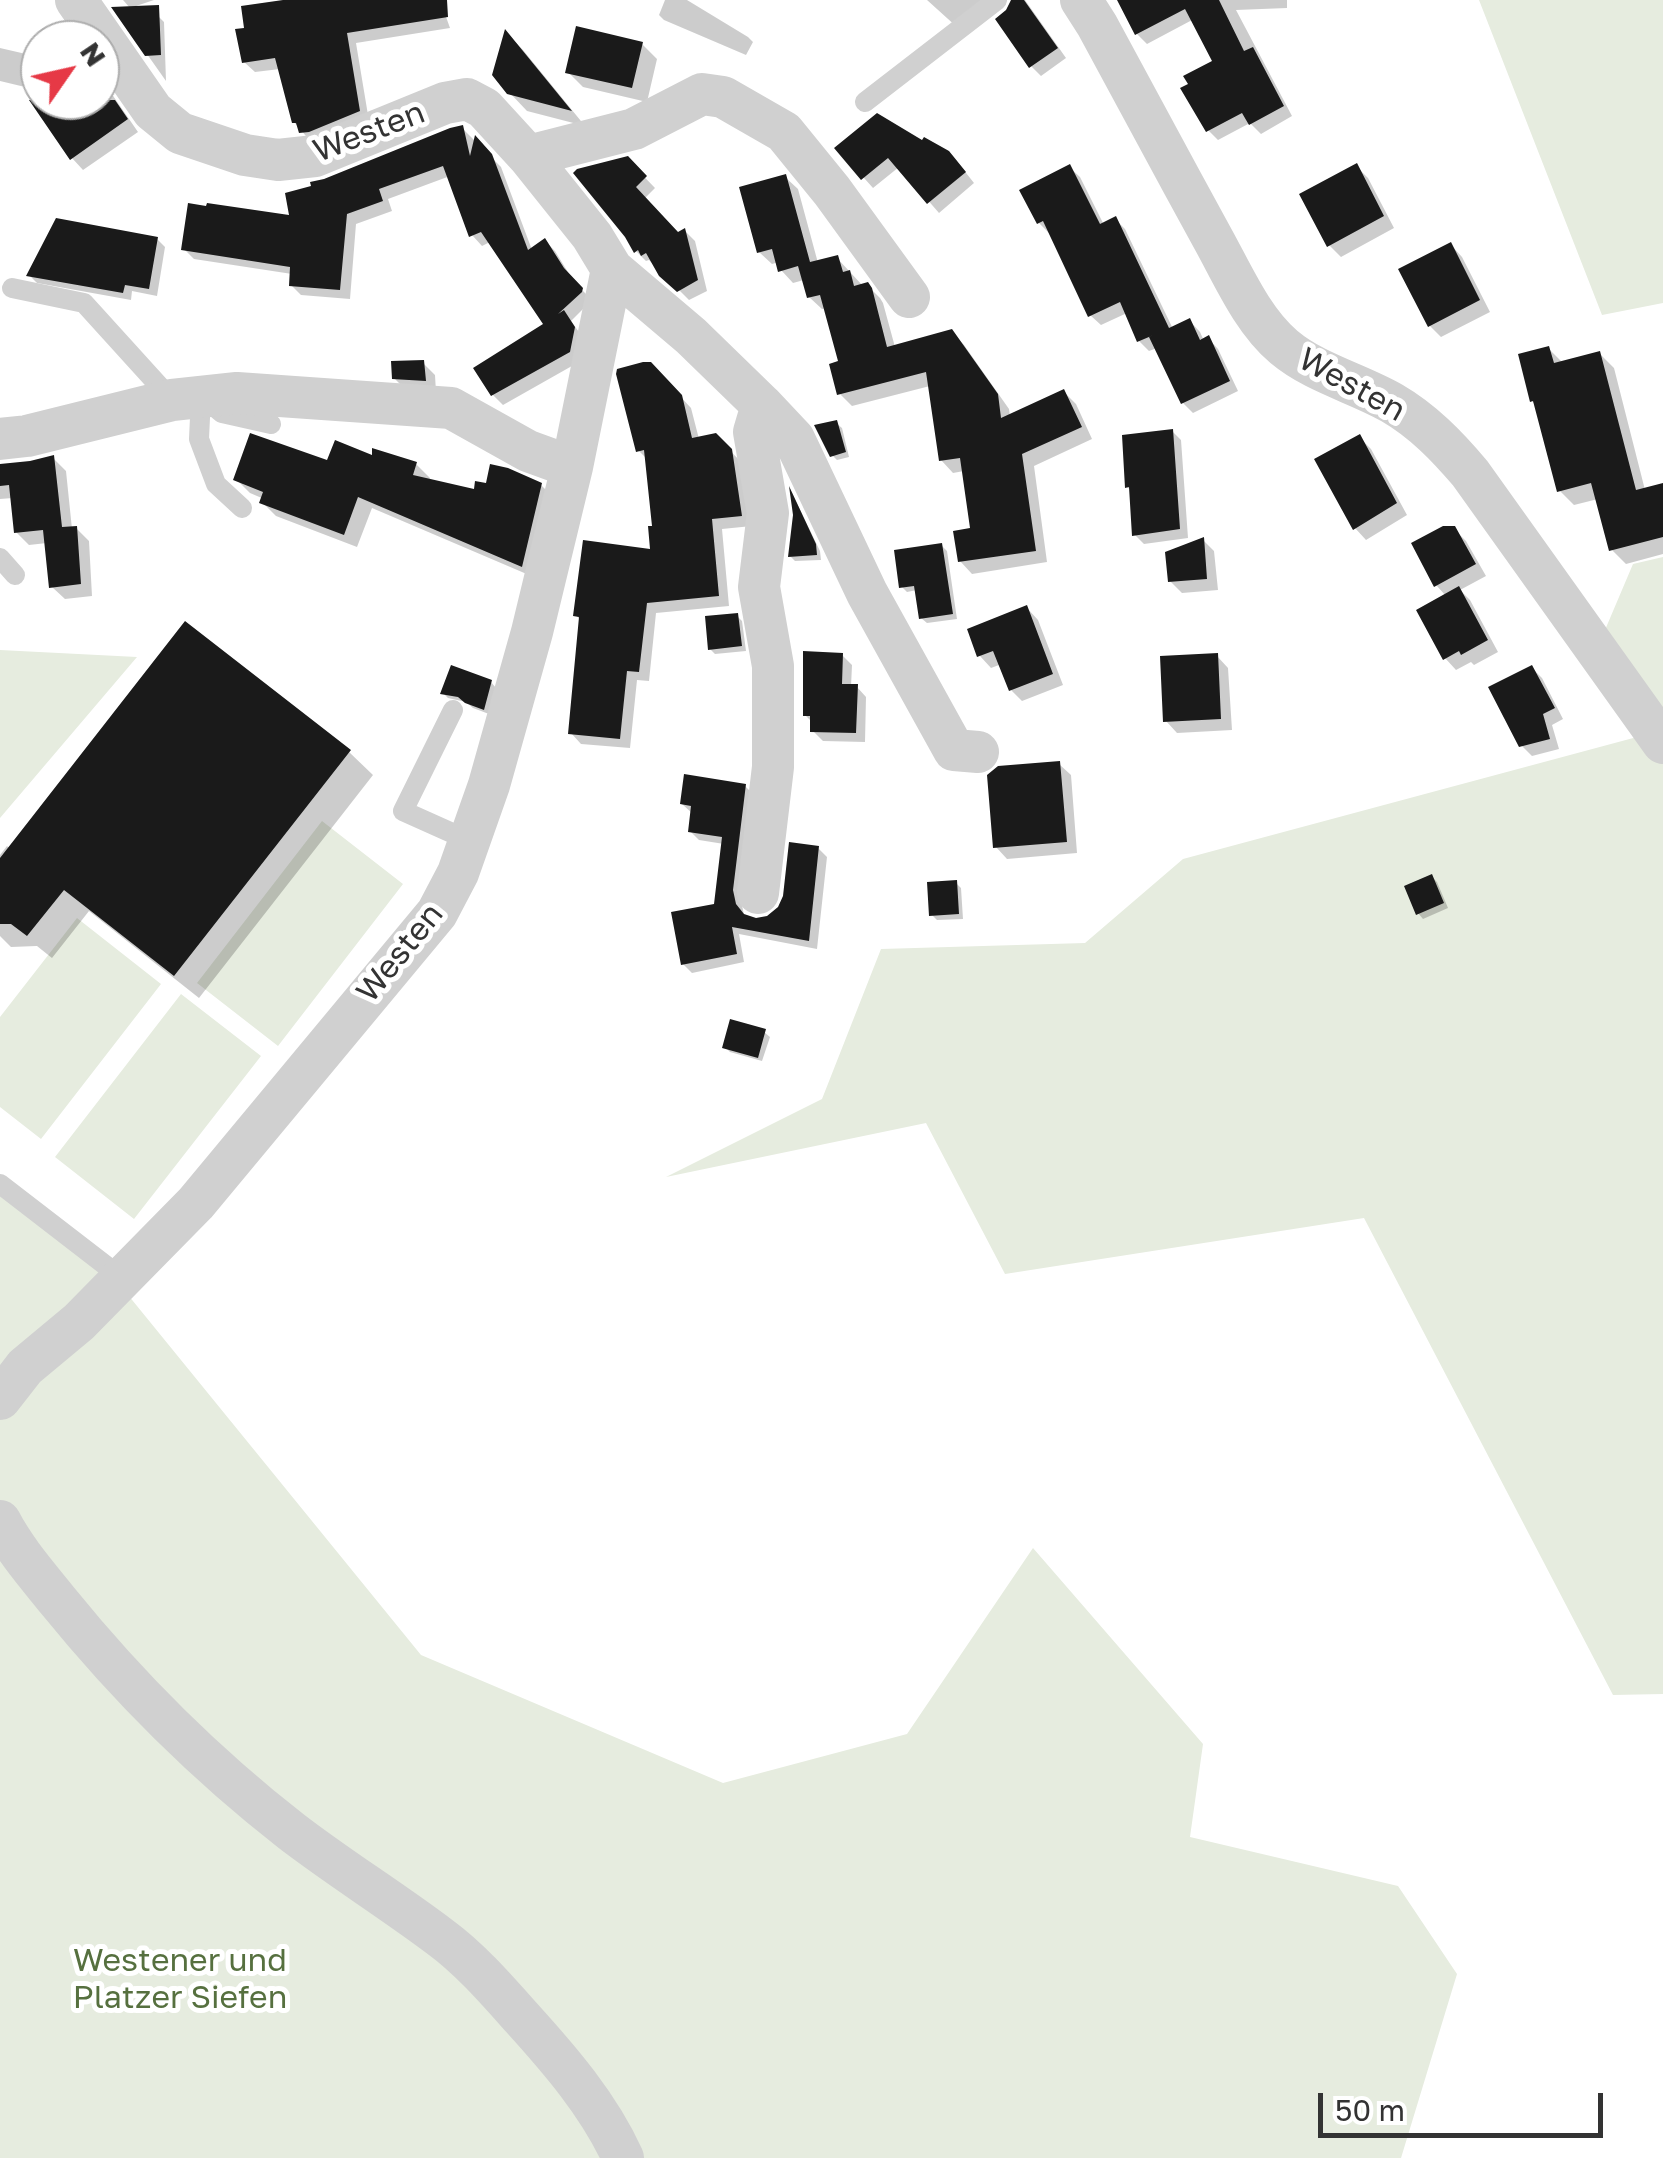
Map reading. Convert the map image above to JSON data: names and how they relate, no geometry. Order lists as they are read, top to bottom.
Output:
{
  "streets": {
    "street": ["Westen"]
  },
  "parks": ["Westener und Platzer Siefen"],
  "scale_bar": "50 m",
  "north": "top right"
}
